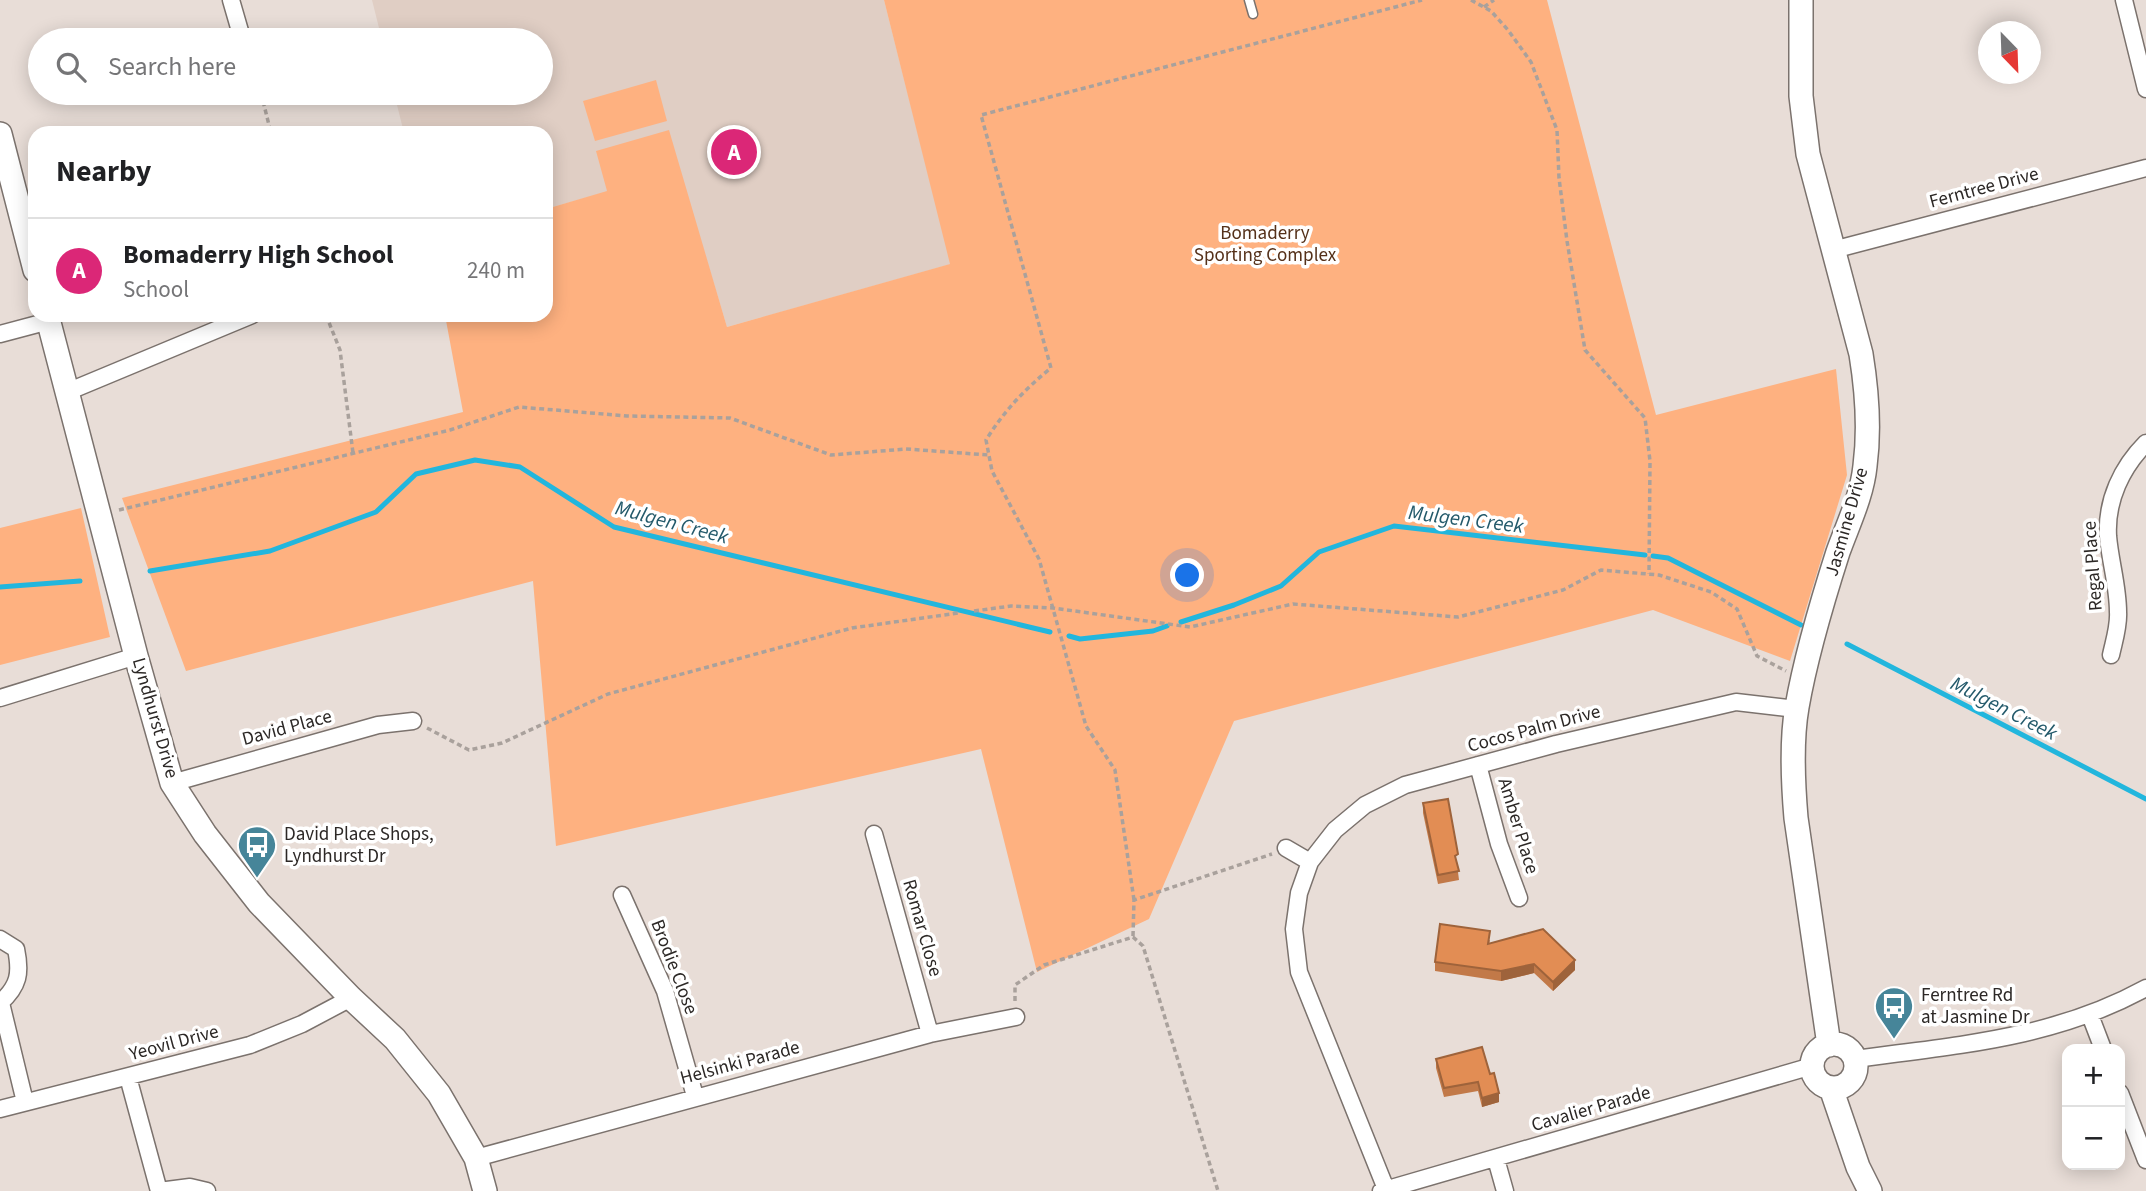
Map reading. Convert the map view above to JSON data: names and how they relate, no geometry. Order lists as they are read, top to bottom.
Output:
{
  "streets": {
    "street": [
      "Ferntree Drive",
      "Jasmine Drive",
      "Regal Place",
      "Lyndhurst Drive",
      "David Place",
      "Cocos Palm Drive",
      "Amber Place",
      "Romar Close",
      "Brodie Close",
      "Yeovil Drive",
      "Helsinki Parade",
      "Cavalier Parade"
    ]
  },
  "crossings": [
    ["Ferntree Drive", "Jasmine Drive"],
    ["Jasmine Drive", "Cocos Palm Drive"],
    ["Jasmine Drive", "Cavalier Parade"],
    ["Lyndhurst Drive", "David Place"],
    ["Lyndhurst Drive", "Yeovil Drive"],
    ["Lyndhurst Drive", "Helsinki Parade"],
    ["Cocos Palm Drive", "Amber Place"],
    ["Cocos Palm Drive", "Cavalier Parade"],
    ["Romar Close", "Helsinki Parade"],
    ["Brodie Close", "Helsinki Parade"]
  ],
  "water": ["Mulgen Creek"],
  "parks": ["Bomaderry Sporting Complex"],
  "places": {
    "bus stop": ["David Place Shops, Lyndhurst Dr", "Ferntree Rd at Jasmine Dr"]
  },
  "north": "bottom right",
  "page": {
    "search": "Search here",
    "pins": "A",
    "heading": "Nearby",
    "list": [
      {
        "mark": "A",
        "name": "Bomaderry High School",
        "note": "School",
        "value": "240 m"
      }
    ],
    "map_buttons": ["+", "−"]
  }
}
